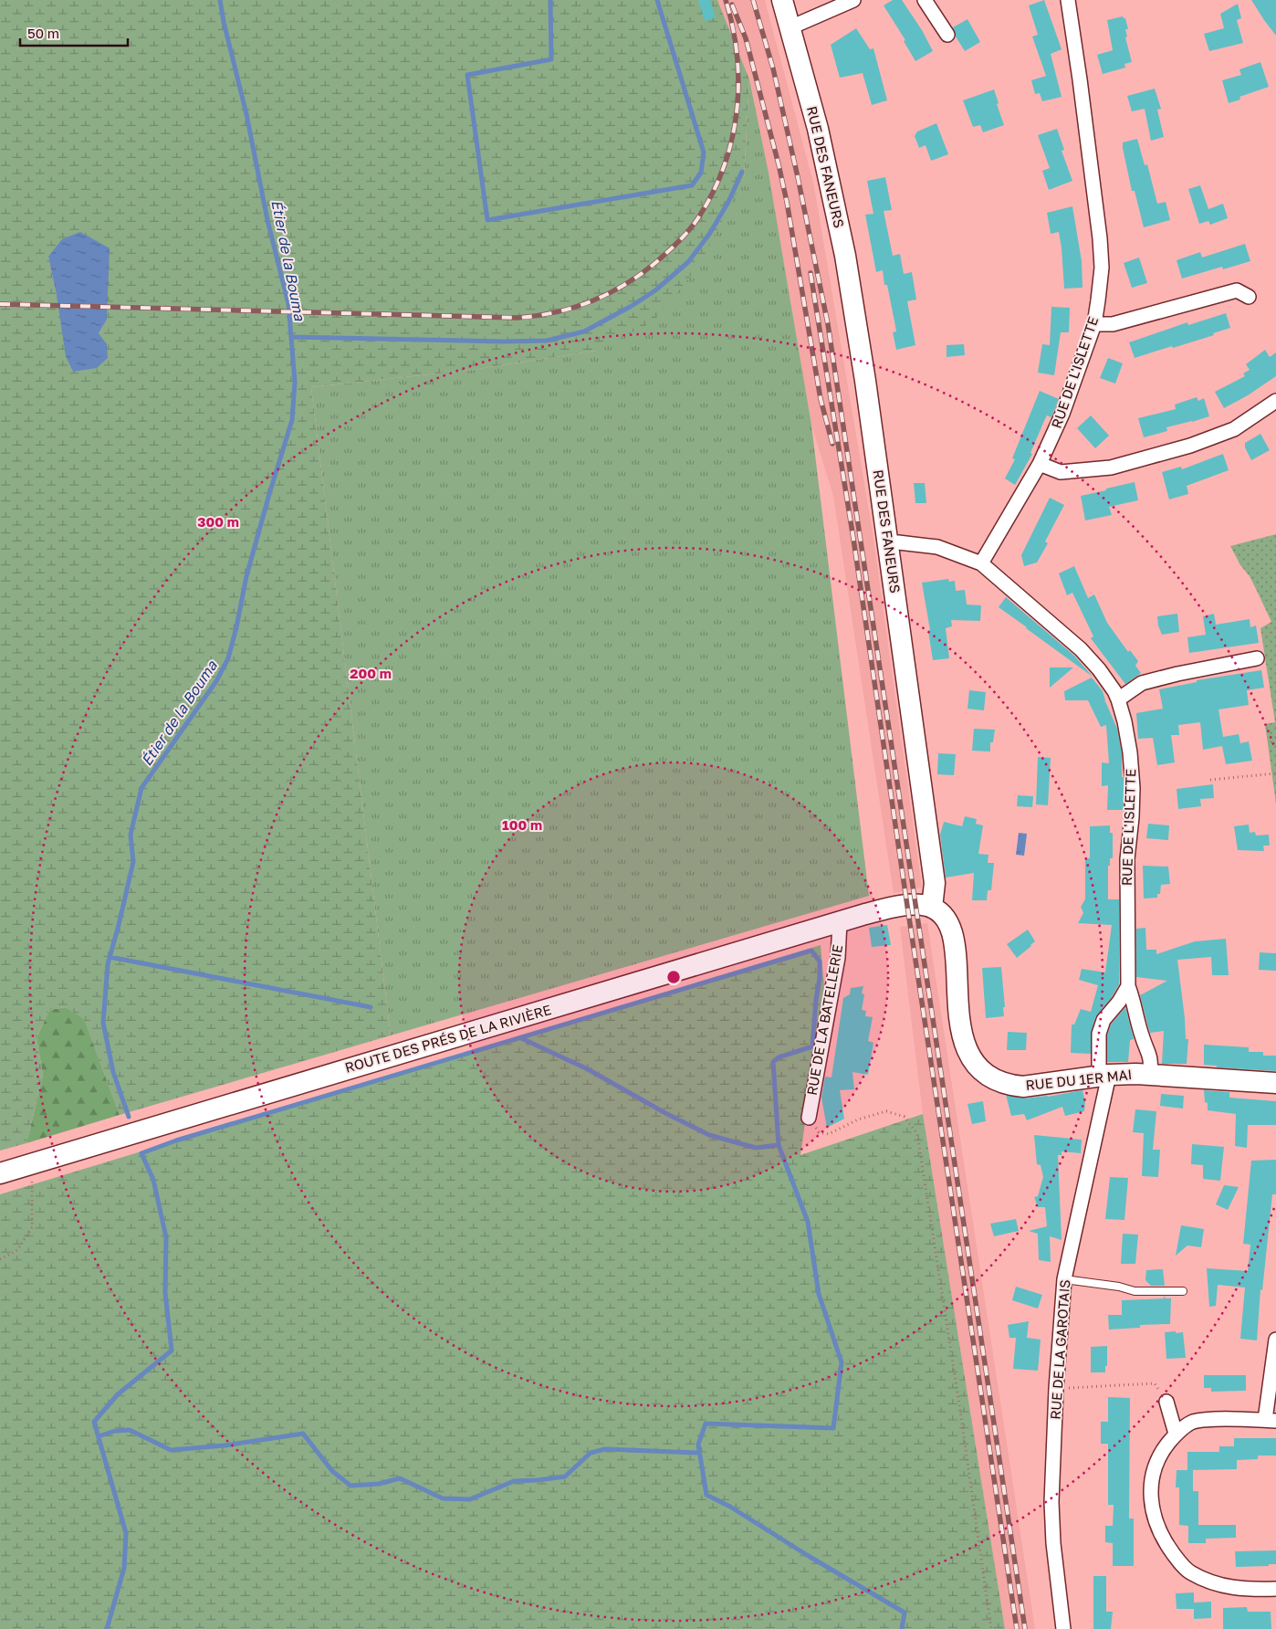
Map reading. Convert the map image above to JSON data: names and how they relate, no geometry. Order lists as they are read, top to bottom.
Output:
{
  "streets": {
    "street": [
      "RUE DES FANEURS",
      "RUE DE L'ISLETTE",
      "RUE DE LA BATELLERIE",
      "ROUTE DES PRÉS DE LA RIVIÈRE",
      "RUE DU 1ER MAI",
      "RUE DE LA GAROTAIS"
    ]
  },
  "crossings": [
    ["RUE DES FANEURS", "RUE DE L'ISLETTE"],
    ["RUE DES FANEURS", "ROUTE DES PRÉS DE LA RIVIÈRE"],
    ["RUE DES FANEURS", "RUE DU 1ER MAI"],
    ["RUE DE L'ISLETTE", "RUE DU 1ER MAI"],
    ["RUE DE LA BATELLERIE", "ROUTE DES PRÉS DE LA RIVIÈRE"],
    ["ROUTE DES PRÉS DE LA RIVIÈRE", "RUE DU 1ER MAI"],
    ["RUE DU 1ER MAI", "RUE DE LA GAROTAIS"]
  ],
  "water": ["Étier de la Bouma"],
  "scale_bar": "50 m",
  "rings": ["300 m", "200 m", "100 m"]
}
